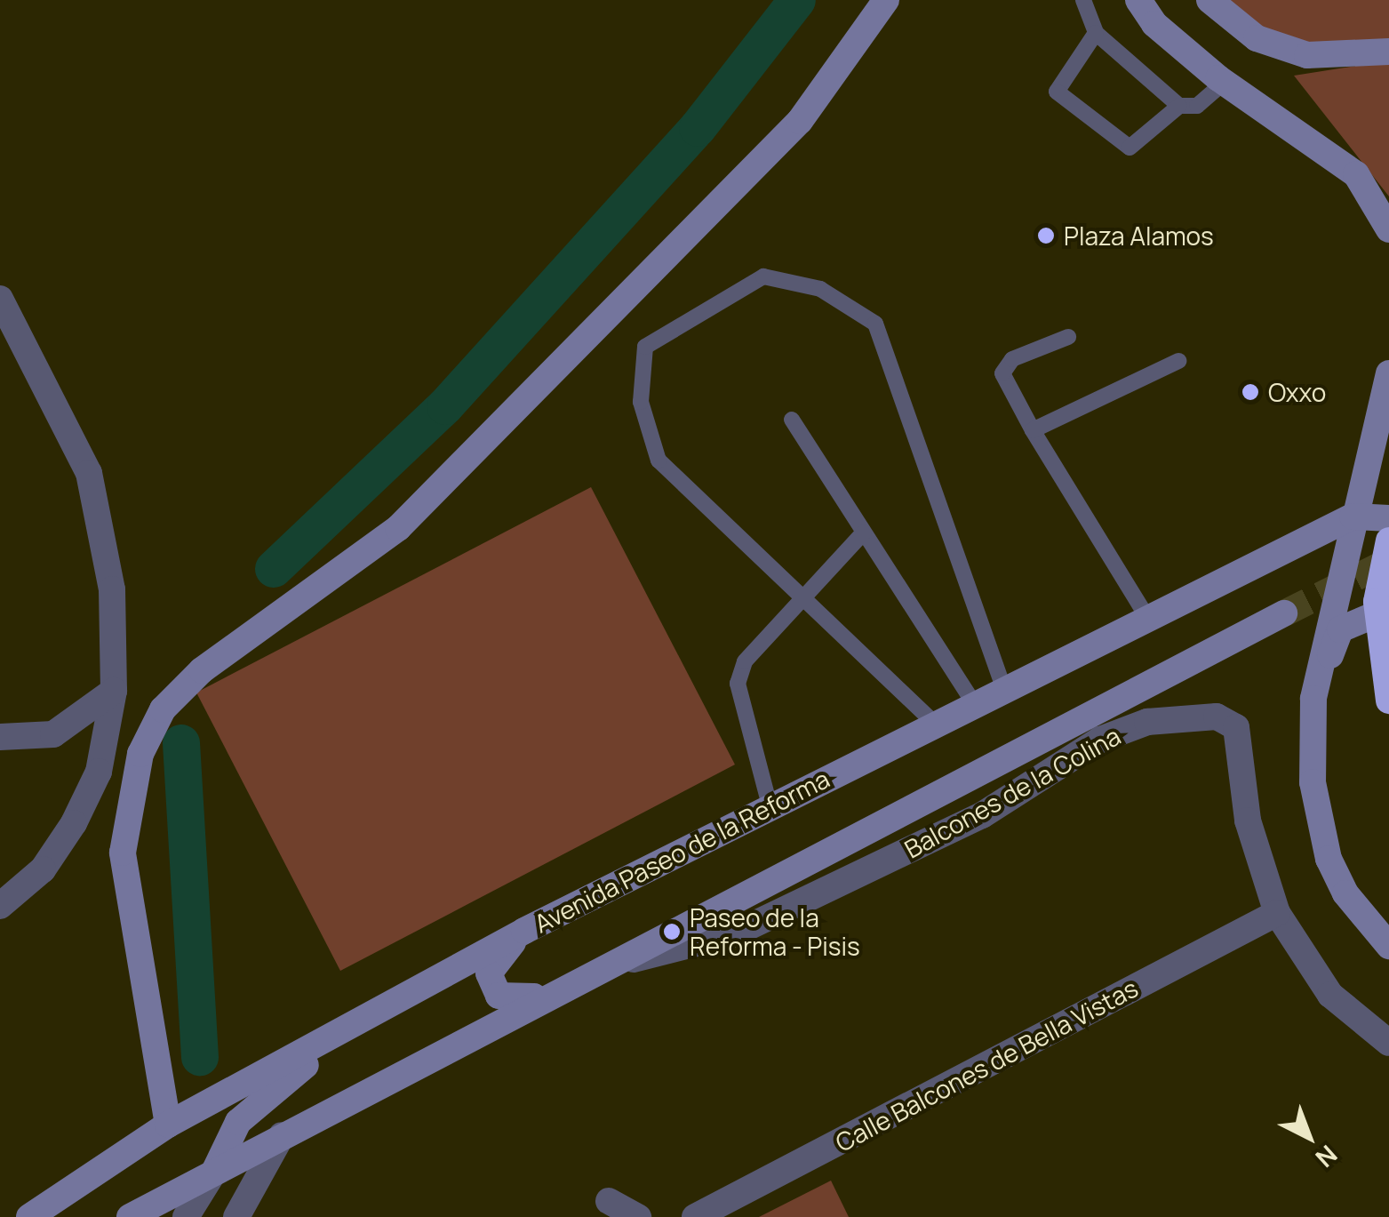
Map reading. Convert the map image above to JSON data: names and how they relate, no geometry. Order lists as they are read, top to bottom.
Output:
{
  "streets": {
    "street": ["Balcones de la Colina", "Avenida Paseo de la Reforma", "Calle Balcones de Bella Vistas"]
  },
  "crossings": [
    ["Balcones de la Colina", "Calle Balcones de Bella Vistas"]
  ],
  "places": ["Plaza Alamos", "Oxxo", "Paseo de la Reforma - Pisis"],
  "north": "bottom right"
}
